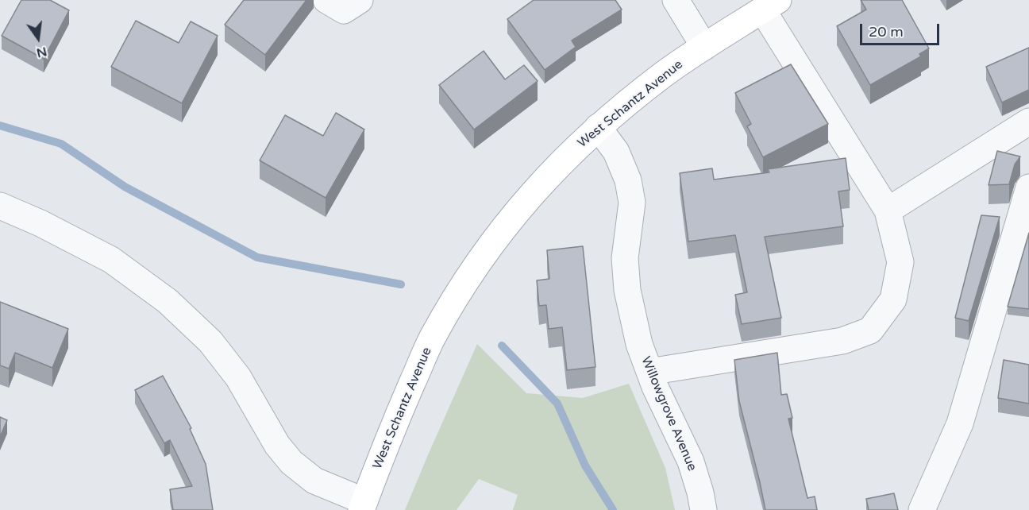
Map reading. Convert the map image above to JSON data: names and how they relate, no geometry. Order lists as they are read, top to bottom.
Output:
{
  "streets": {
    "main road": ["West Schantz Avenue"],
    "street": ["Willowgrove Avenue"]
  },
  "crossings": [
    ["West Schantz Avenue", "Willowgrove Avenue"]
  ],
  "scale_bar": "20 m",
  "north": "bottom"
}
